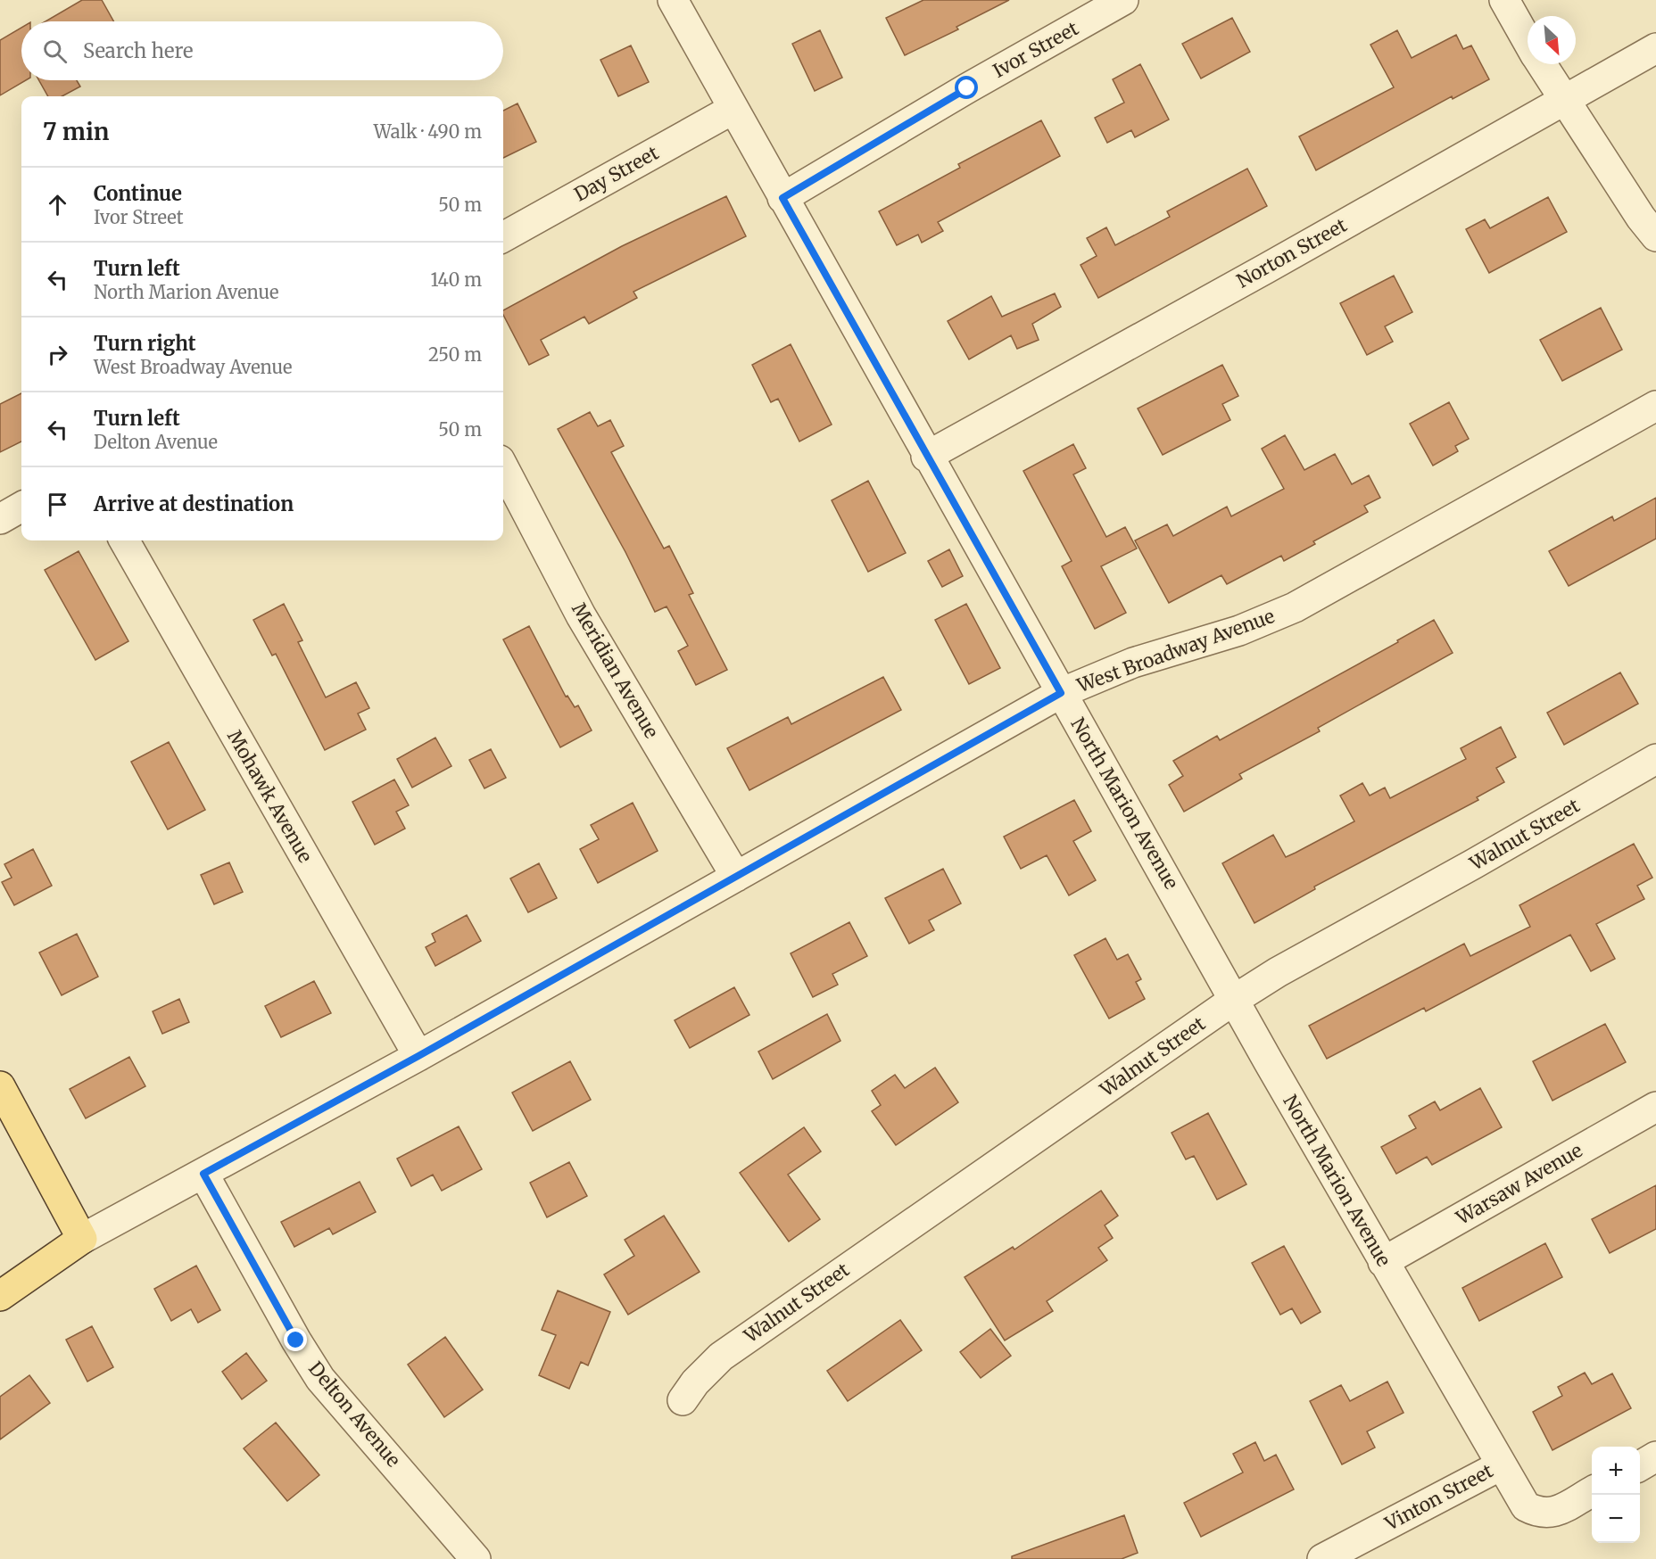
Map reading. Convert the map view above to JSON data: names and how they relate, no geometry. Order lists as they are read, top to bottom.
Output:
{
  "streets": {
    "main road": ["West Broadway Avenue"],
    "street": [
      "Ivor Street",
      "Day Street",
      "Norton Street",
      "Meridian Avenue",
      "Mohawk Avenue",
      "North Marion Avenue",
      "Walnut Street",
      "Warsaw Avenue",
      "Delton Avenue",
      "Vinton Street"
    ]
  },
  "crossings": [
    ["Ivor Street", "North Marion Avenue"],
    ["Day Street", "North Marion Avenue"],
    ["Norton Street", "North Marion Avenue"],
    ["West Broadway Avenue", "Meridian Avenue"],
    ["West Broadway Avenue", "Mohawk Avenue"],
    ["West Broadway Avenue", "North Marion Avenue"],
    ["West Broadway Avenue", "Delton Avenue"],
    ["North Marion Avenue", "Walnut Street"],
    ["North Marion Avenue", "Warsaw Avenue"],
    ["North Marion Avenue", "Vinton Street"]
  ],
  "north": "bottom right",
  "page": {
    "search": "Search here",
    "heading": ["7 min", "Walk · 490 m"],
    "list": [
      ["Continue", "Ivor Street", "50 m"],
      ["Turn left", "North Marion Avenue", "140 m"],
      ["Turn right", "West Broadway Avenue", "250 m"],
      ["Turn left", "Delton Avenue", "50 m"],
      "Arrive at destination"
    ],
    "map_buttons": ["+", "−"]
  }
}
